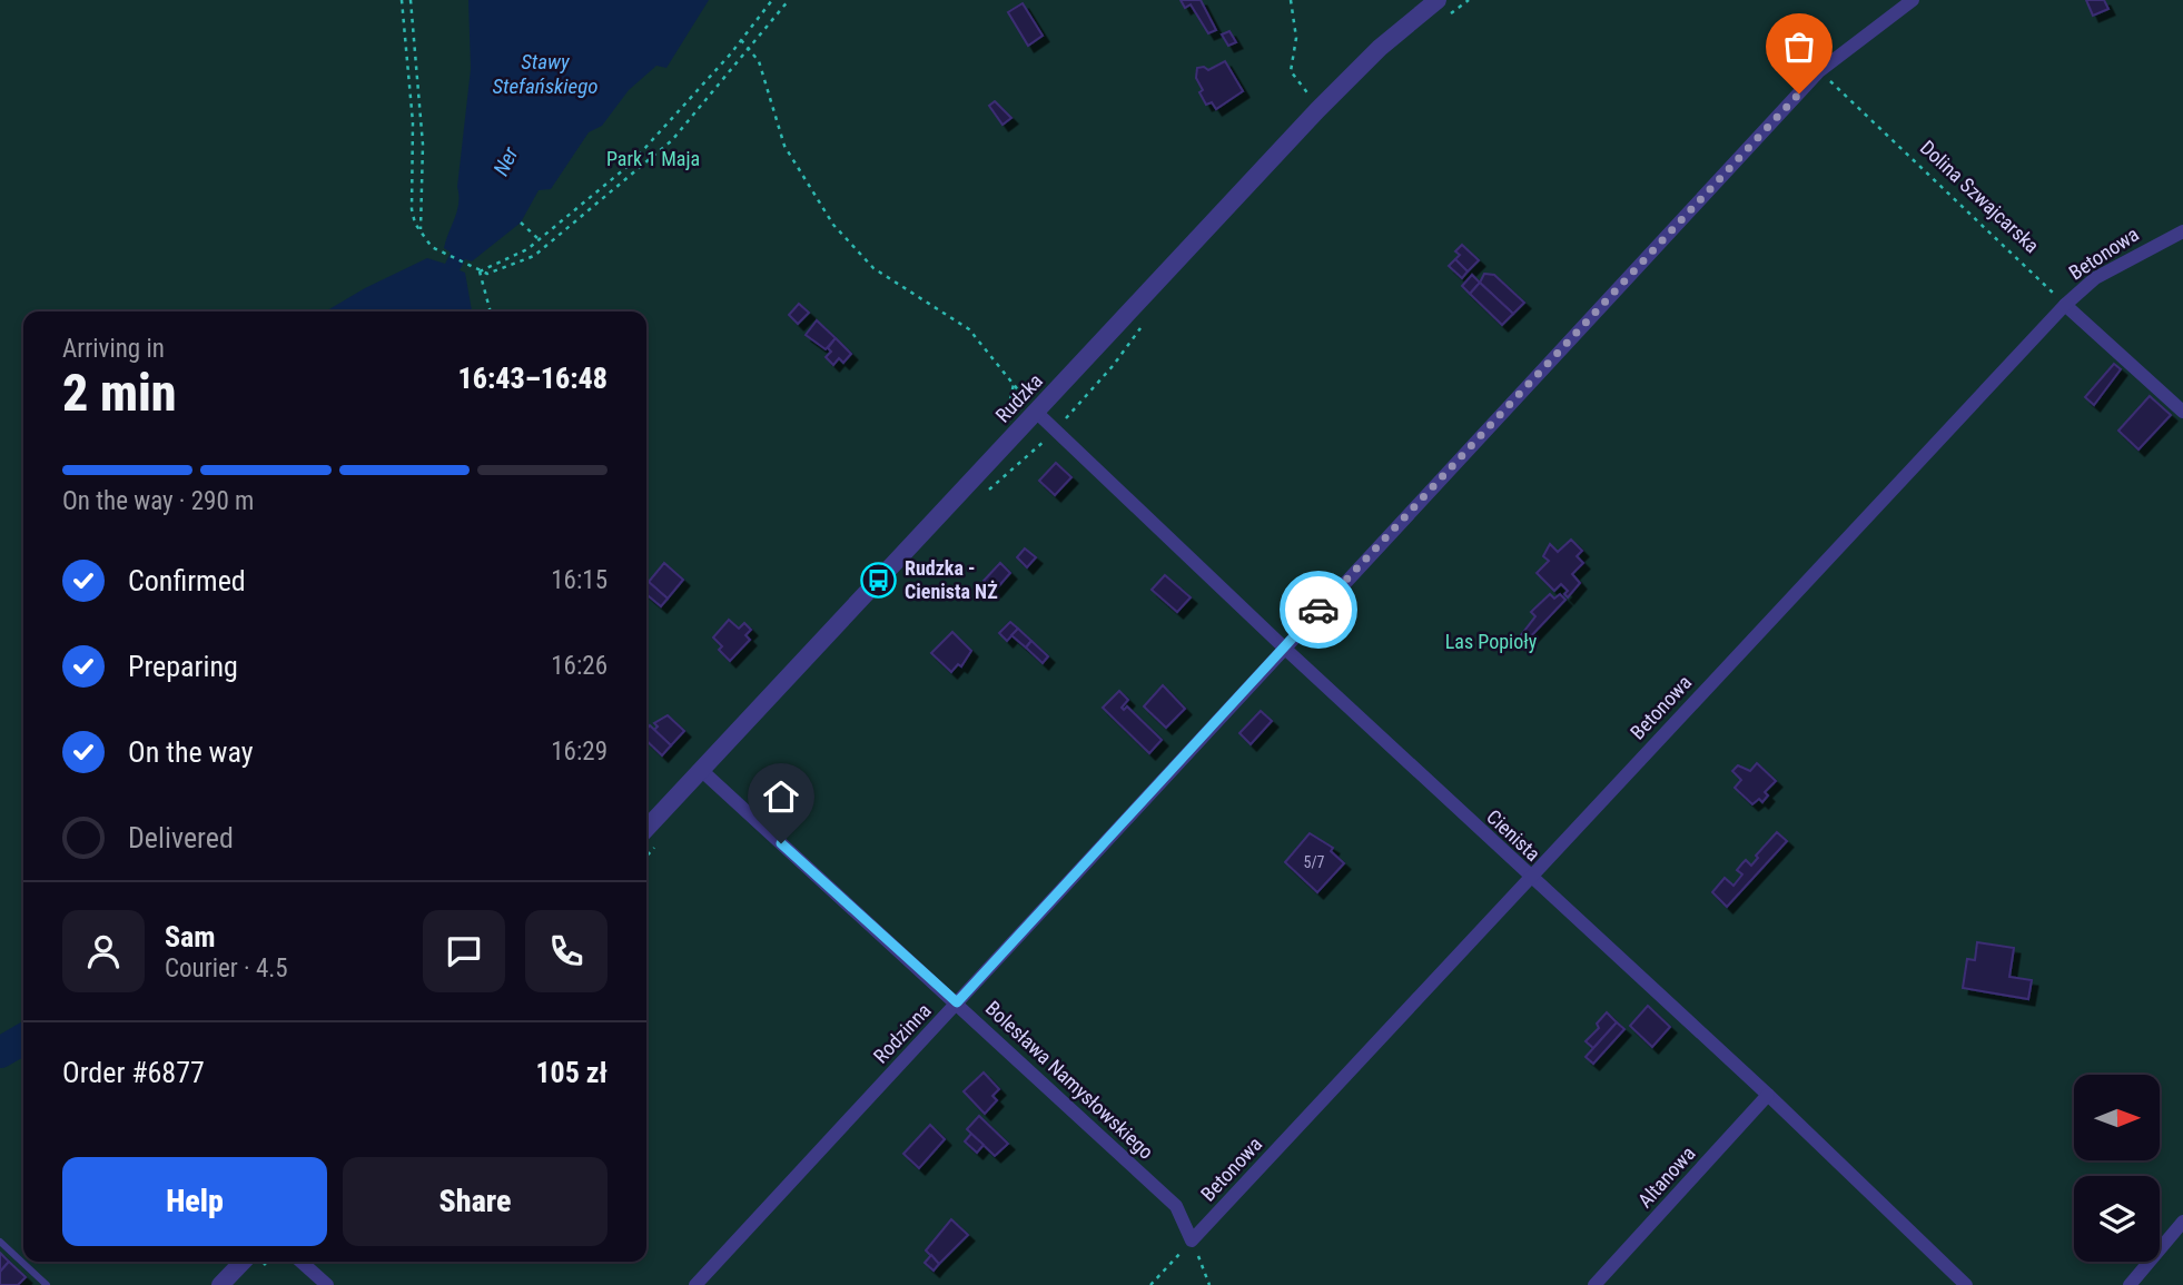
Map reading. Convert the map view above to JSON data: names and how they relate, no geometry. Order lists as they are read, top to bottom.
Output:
{
  "streets": {
    "street": [
      "Betonowa",
      "Rudzka",
      "Cienista",
      "Rodzinna",
      "Bolesława Namysłowskiego",
      "Altanowa"
    ],
    "path": ["Dolina Szwajcarska"]
  },
  "crossings": [
    ["Dolina Szwajcarska", "Betonowa"],
    ["Dolina Szwajcarska", "Rodzinna"],
    ["Betonowa", "Cienista"],
    ["Betonowa", "Bolesława Namysłowskiego"],
    ["Rudzka", "Cienista"],
    ["Rudzka", "Bolesława Namysłowskiego"],
    ["Cienista", "Rodzinna"],
    ["Cienista", "Altanowa"],
    ["Rodzinna", "Bolesława Namysłowskiego"]
  ],
  "water": ["Stawy Stefańskiego", "Ner"],
  "parks": ["Park 1 Maja", "Las Popioły"],
  "places": {
    "bus stop": ["Rudzka - Cienista NŻ"]
  },
  "house_numbers": ["5/7"],
  "north": "right",
  "page": {
    "heading": ["2 min", "Arriving in", "16:43–16:48"],
    "panel": [
      "Sam",
      "Courier · 4.5",
      "Order #6877",
      "105 zł"
    ],
    "bar": "On the way · 290 m",
    "list": [
      ["Confirmed", "16:15"],
      ["Preparing", "16:26"],
      ["On the way", "16:29"],
      "Delivered"
    ],
    "buttons": ["Help", "Share"]
  }
}
